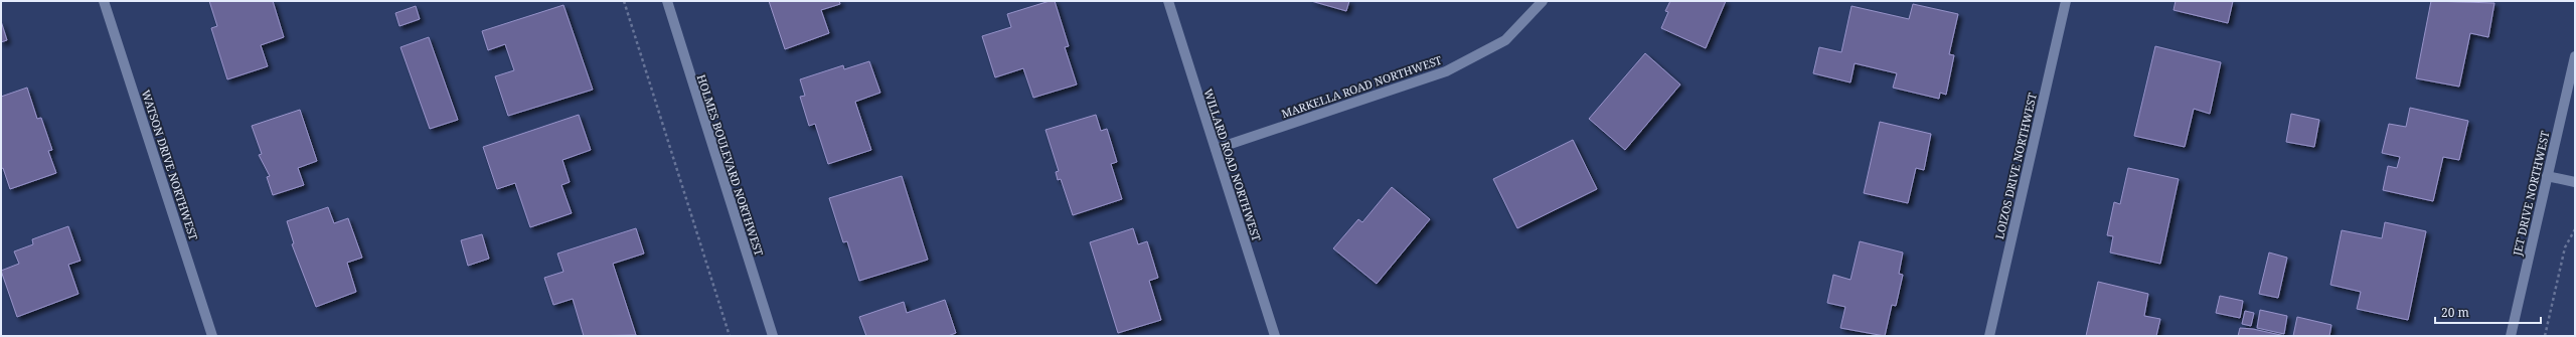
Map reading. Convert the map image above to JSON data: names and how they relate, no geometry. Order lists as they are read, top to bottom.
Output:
{
  "streets": {
    "street": [
      "MARKELLA ROAD NORTHWEST",
      "WATSON DRIVE NORTHWEST",
      "HOLMES BOULEVARD NORTHWEST",
      "WILLARD ROAD NORTHWEST",
      "LOIZOS DRIVE NORTHWEST",
      "JET DRIVE NORTHWEST"
    ]
  },
  "crossings": [
    ["MARKELLA ROAD NORTHWEST", "WILLARD ROAD NORTHWEST"]
  ],
  "scale_bar": "20 m"
}
